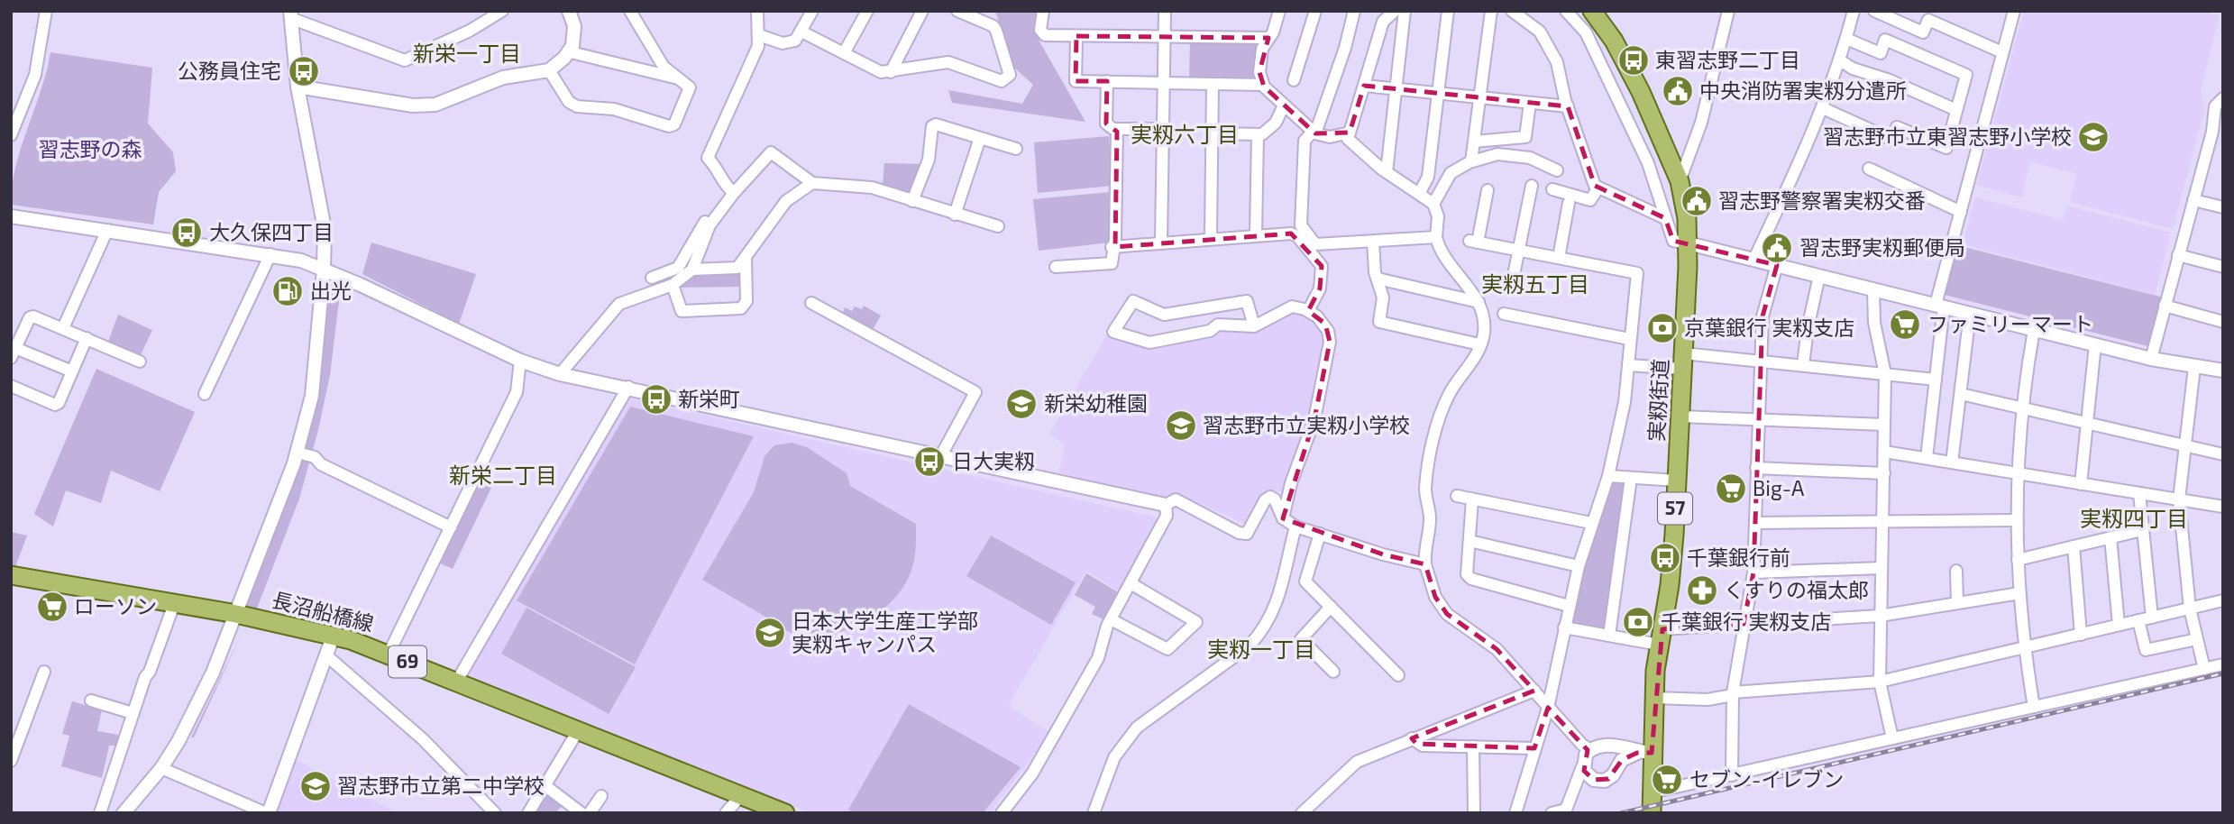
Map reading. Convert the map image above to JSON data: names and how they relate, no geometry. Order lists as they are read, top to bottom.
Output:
{
  "streets": {
    "main road": [
      "実籾街道",
      "57",
      "長沼船橋線",
      "69"
    ]
  },
  "districts": [
    "新栄一丁目",
    "実籾六丁目",
    "実籾五丁目",
    "新栄二丁目",
    "実籾四丁目",
    "実籾一丁目"
  ],
  "parks": ["習志野の森"],
  "places": {
    "bus stop": [
      "東習志野二丁目",
      "公務員住宅",
      "大久保四丁目",
      "新栄町",
      "日大実籾",
      "千葉銀行前"
    ],
    "public building": ["中央消防署実籾分遣所", "習志野警察署実籾交番", "習志野実籾郵便局"],
    "school or university": [
      "習志野市立東習志野小学校",
      "新栄幼稚園",
      "習志野市立実籾小学校",
      "日本大学生産工学部 実籾キャンパス",
      "習志野市立第二中学校"
    ],
    "fuel station": ["出光"],
    "supermarket": [
      "ファミリーマート",
      "Big-A",
      "ローソン",
      "セブン-イレブン"
    ],
    "bank": ["京葉銀行 実籾支店", "千葉銀行 実籾支店"],
    "pharmacy": ["くすりの福太郎"]
  }
}
